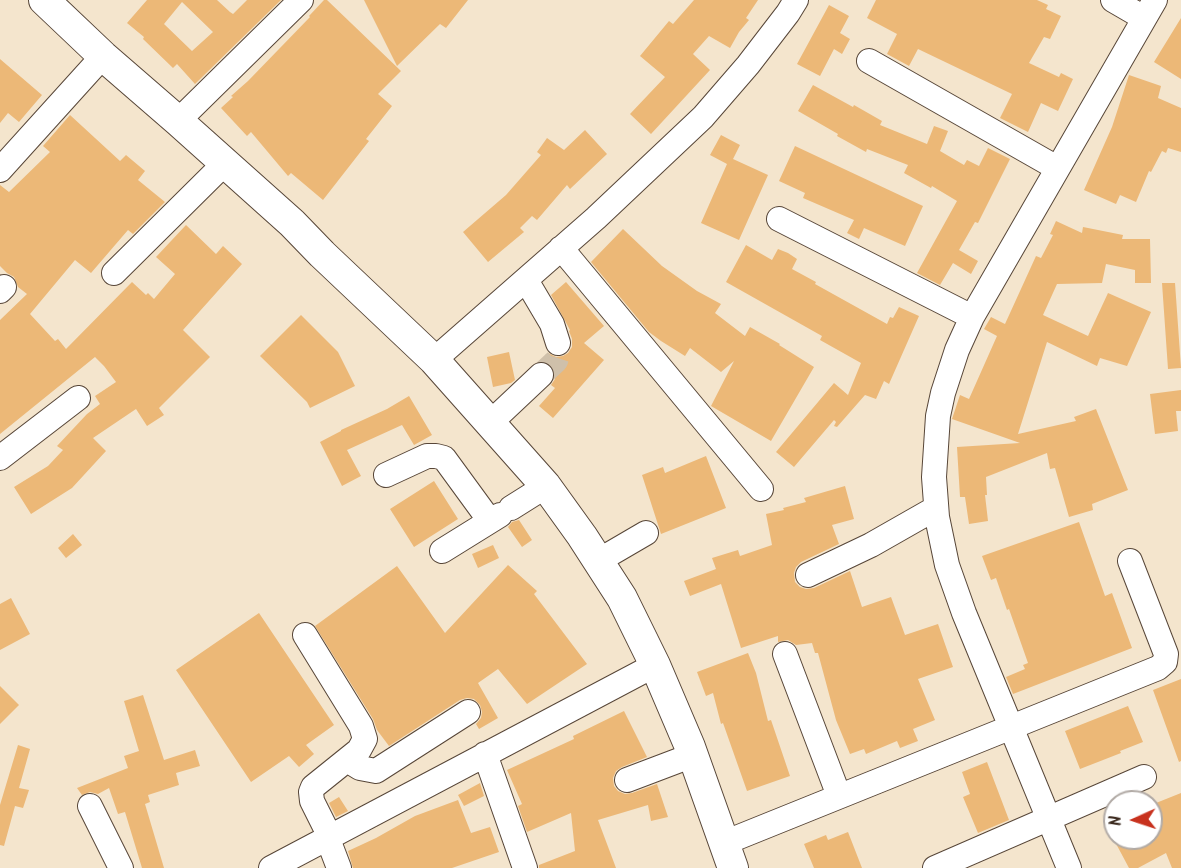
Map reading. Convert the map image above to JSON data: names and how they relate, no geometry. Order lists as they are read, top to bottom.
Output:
{
  "north": "left"
}
